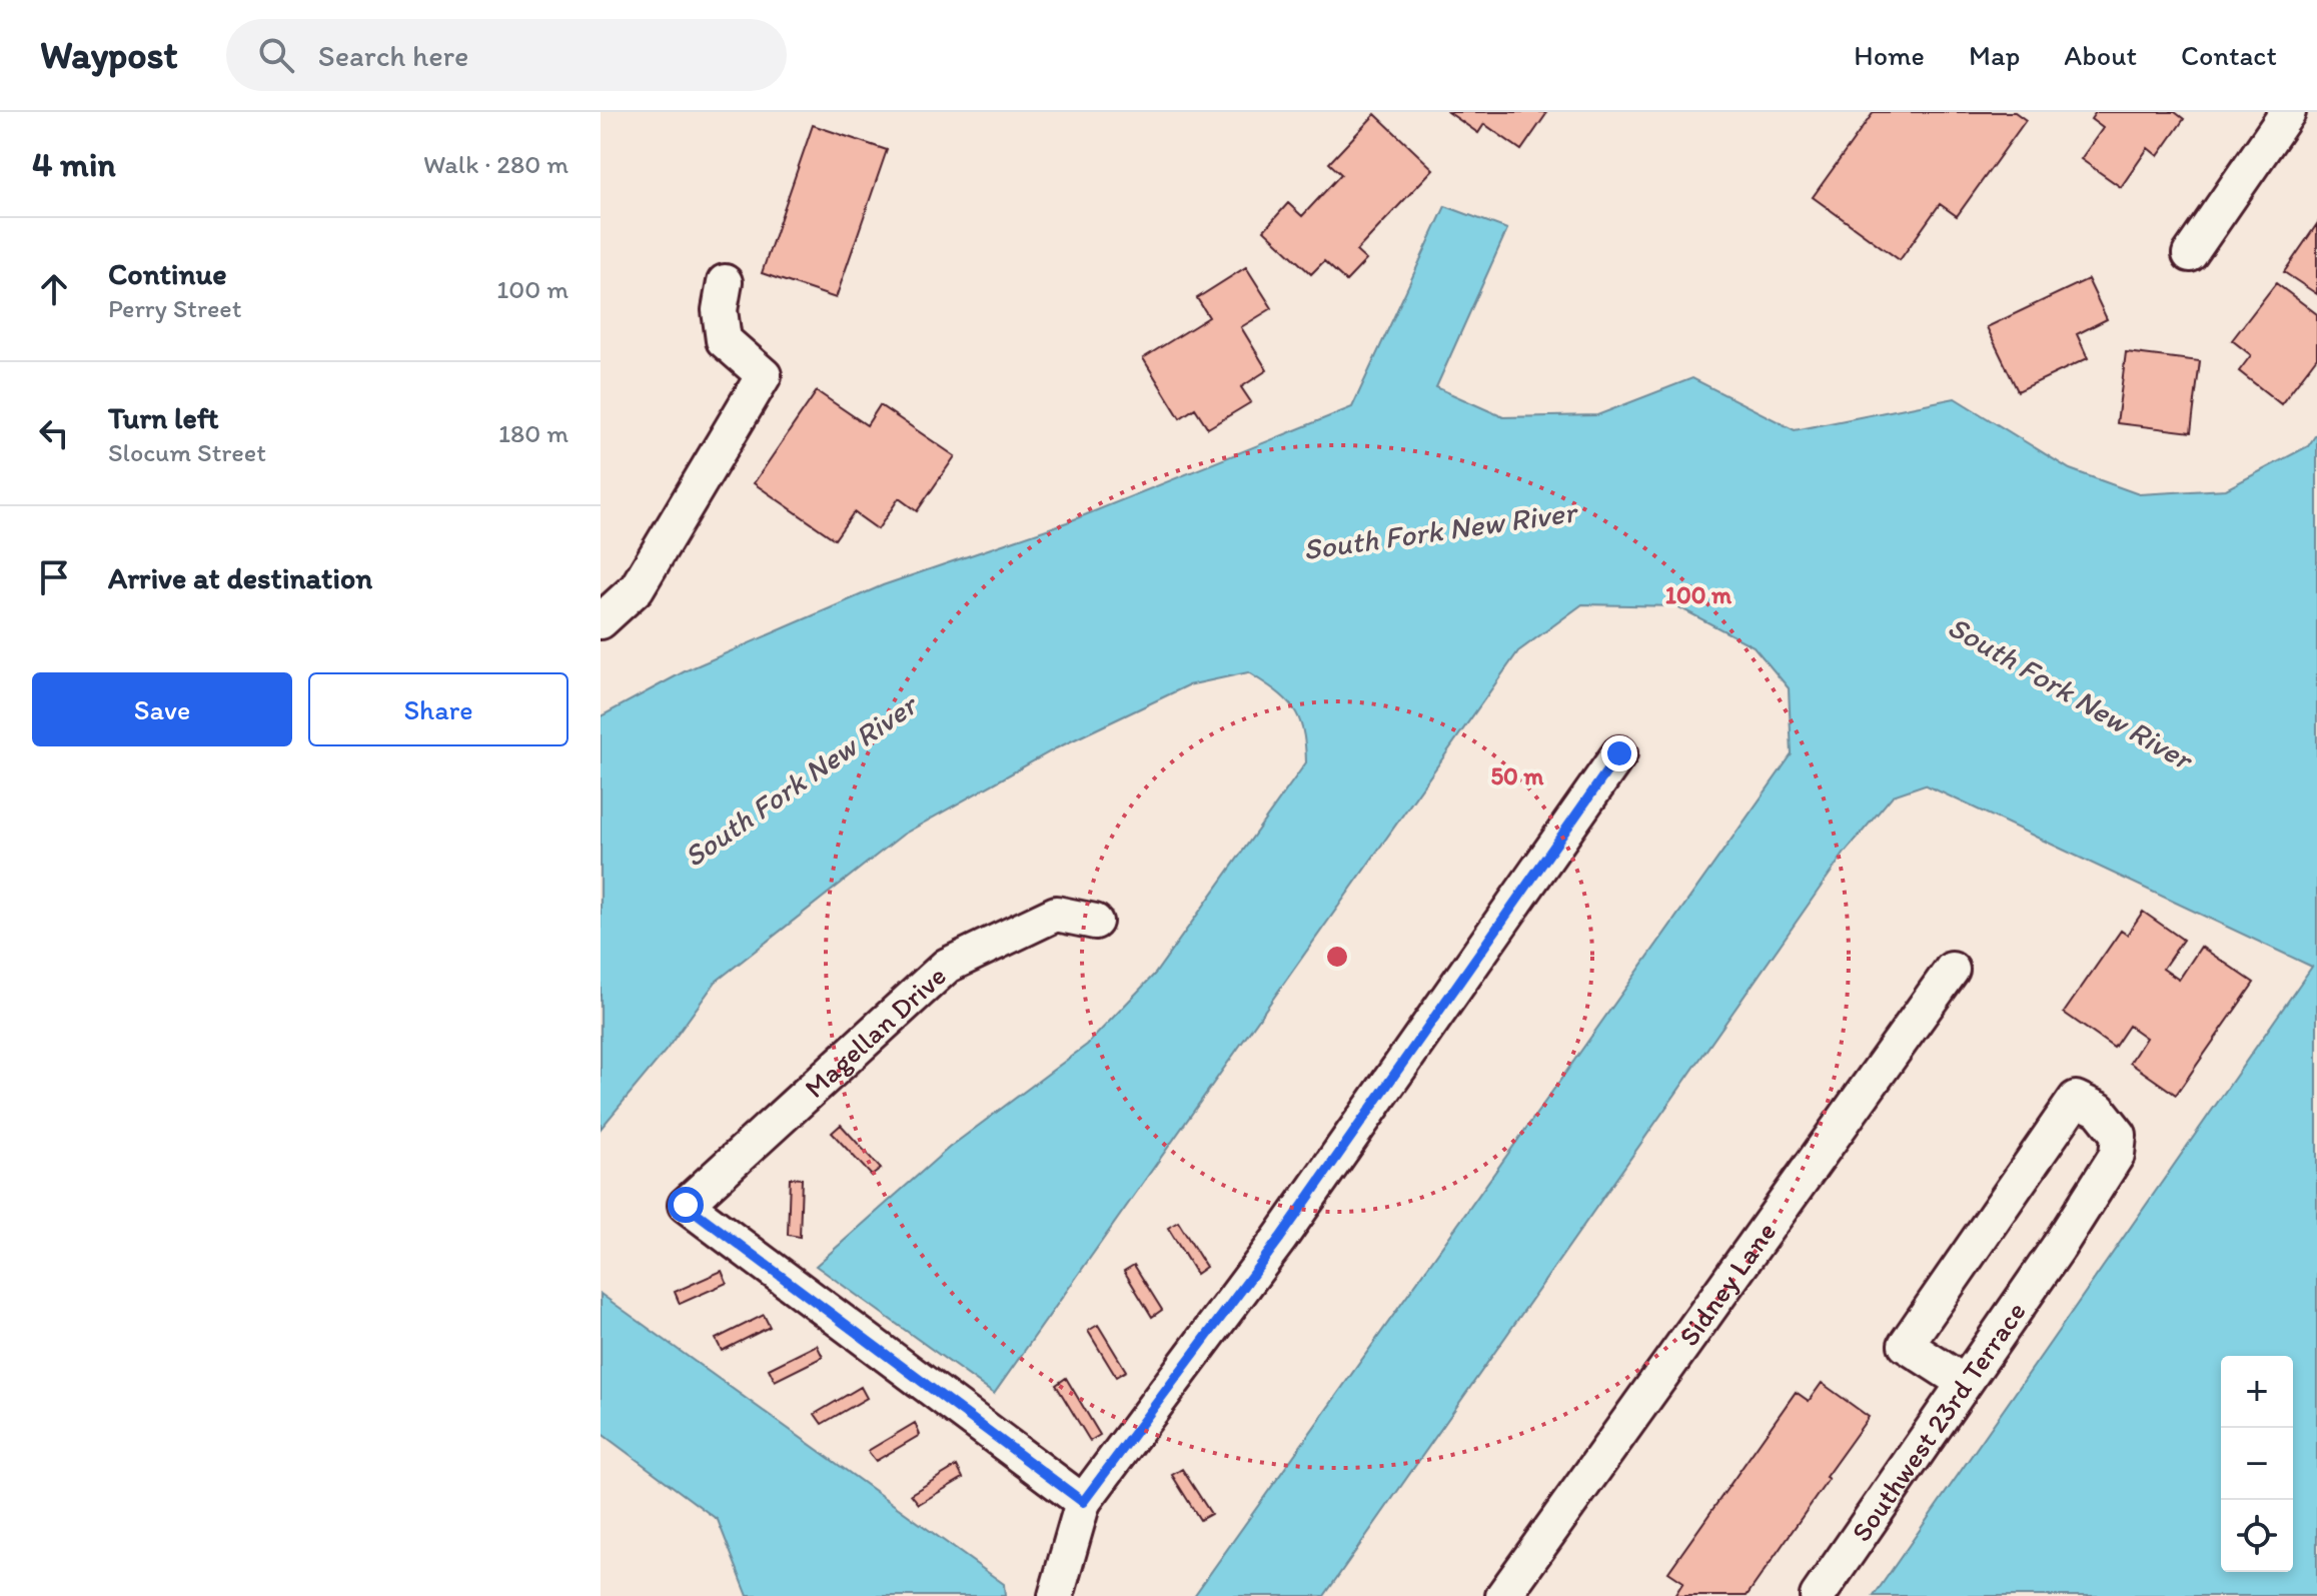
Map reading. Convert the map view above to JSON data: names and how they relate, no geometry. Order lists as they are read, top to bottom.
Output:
{
  "streets": {
    "street": ["Magellan Drive", "Sidney Lane", "Southwest 23rd Terrace"]
  },
  "water": ["South Fork New River"],
  "page": {
    "header": "Waypost",
    "search": "Search here",
    "nav": [
      "Home",
      "Map",
      "About",
      "Contact"
    ],
    "heading": ["4 min", "Walk · 280 m"],
    "list": [
      ["Continue", "Perry Street", "100 m"],
      ["Turn left", "Slocum Street", "180 m"],
      "Arrive at destination"
    ],
    "buttons": ["Save", "Share"],
    "map_buttons": ["+", "−"]
  },
  "rings": ["100 m", "50 m"]
}
